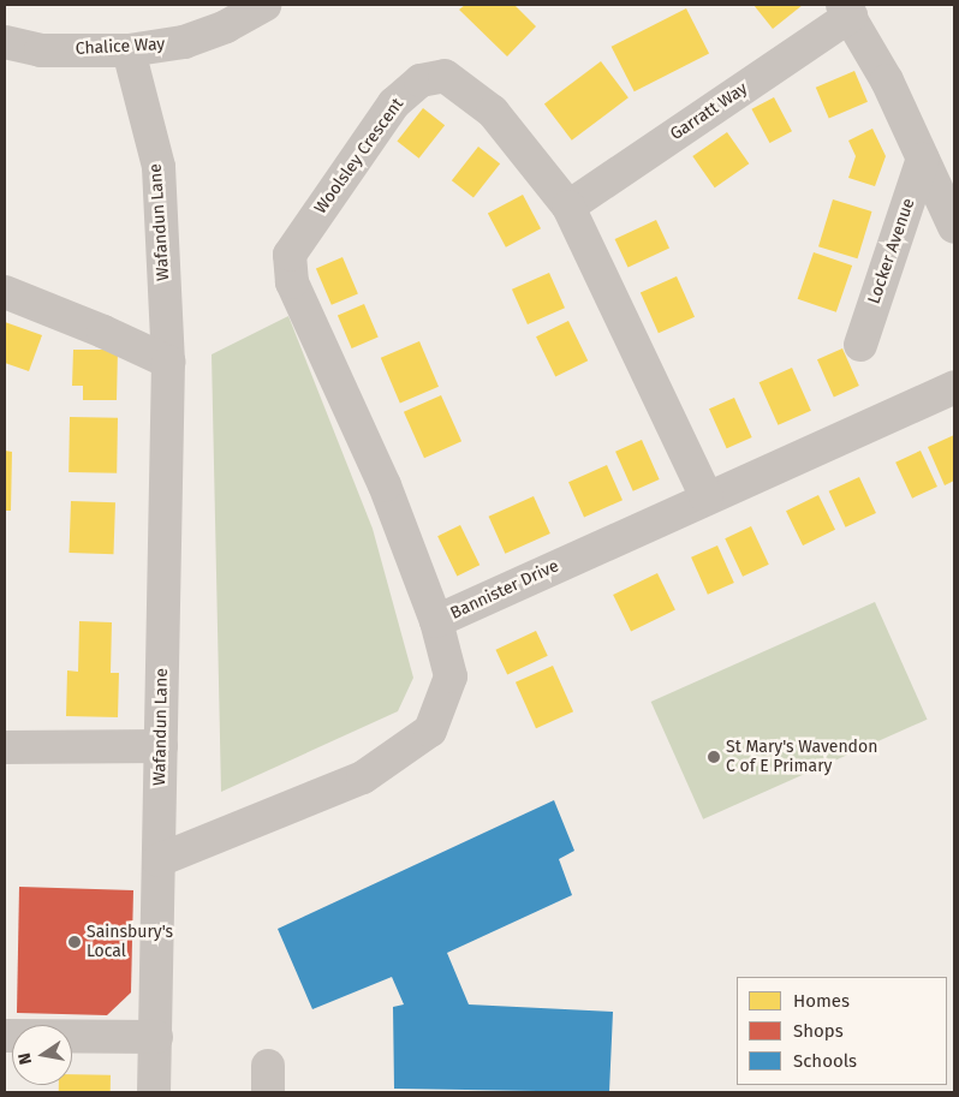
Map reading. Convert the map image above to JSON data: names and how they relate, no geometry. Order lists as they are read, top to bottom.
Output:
{
  "streets": {
    "street": [
      "Chalice Way",
      "Garratt Way",
      "Woolsley Crescent",
      "Wafandun Lane",
      "Locker Avenue",
      "Bannister Drive"
    ]
  },
  "crossings": [
    ["Chalice Way", "Wafandun Lane"],
    ["Garratt Way", "Woolsley Crescent"],
    ["Garratt Way", "Locker Avenue"],
    ["Woolsley Crescent", "Bannister Drive"],
    ["Wafandun Lane", "Bannister Drive"]
  ],
  "places": ["St Mary's Wavendon C of E Primary", "Sainsbury's Local"],
  "legend": ["Homes", "Shops", "Schools"],
  "north": "left"
}
